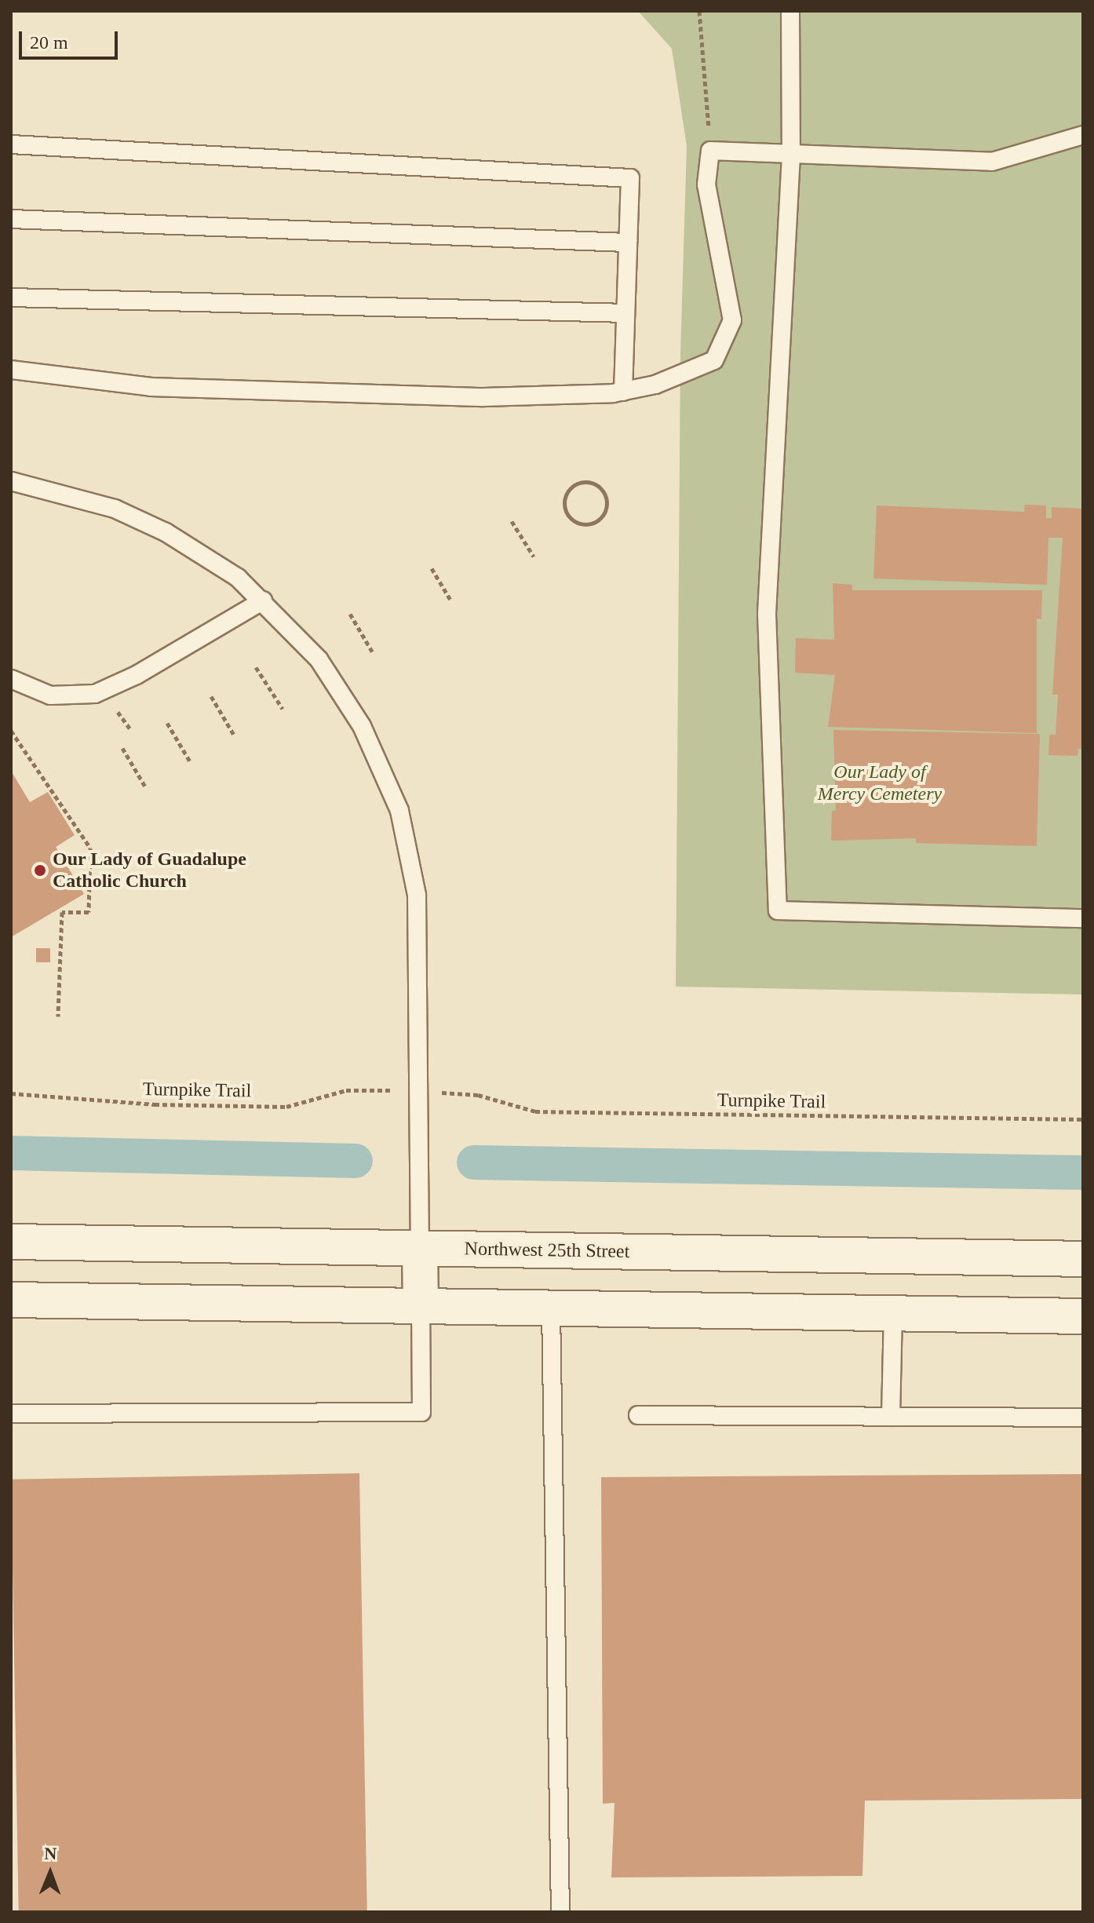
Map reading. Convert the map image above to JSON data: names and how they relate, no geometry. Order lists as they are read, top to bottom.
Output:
{
  "streets": {
    "main road": ["Northwest 25th Street"],
    "path": ["Turnpike Trail"]
  },
  "parks": ["Our Lady of Mercy Cemetery"],
  "places": ["Our Lady of Guadalupe Catholic Church"],
  "scale_bar": "20 m",
  "north": "top"
}
